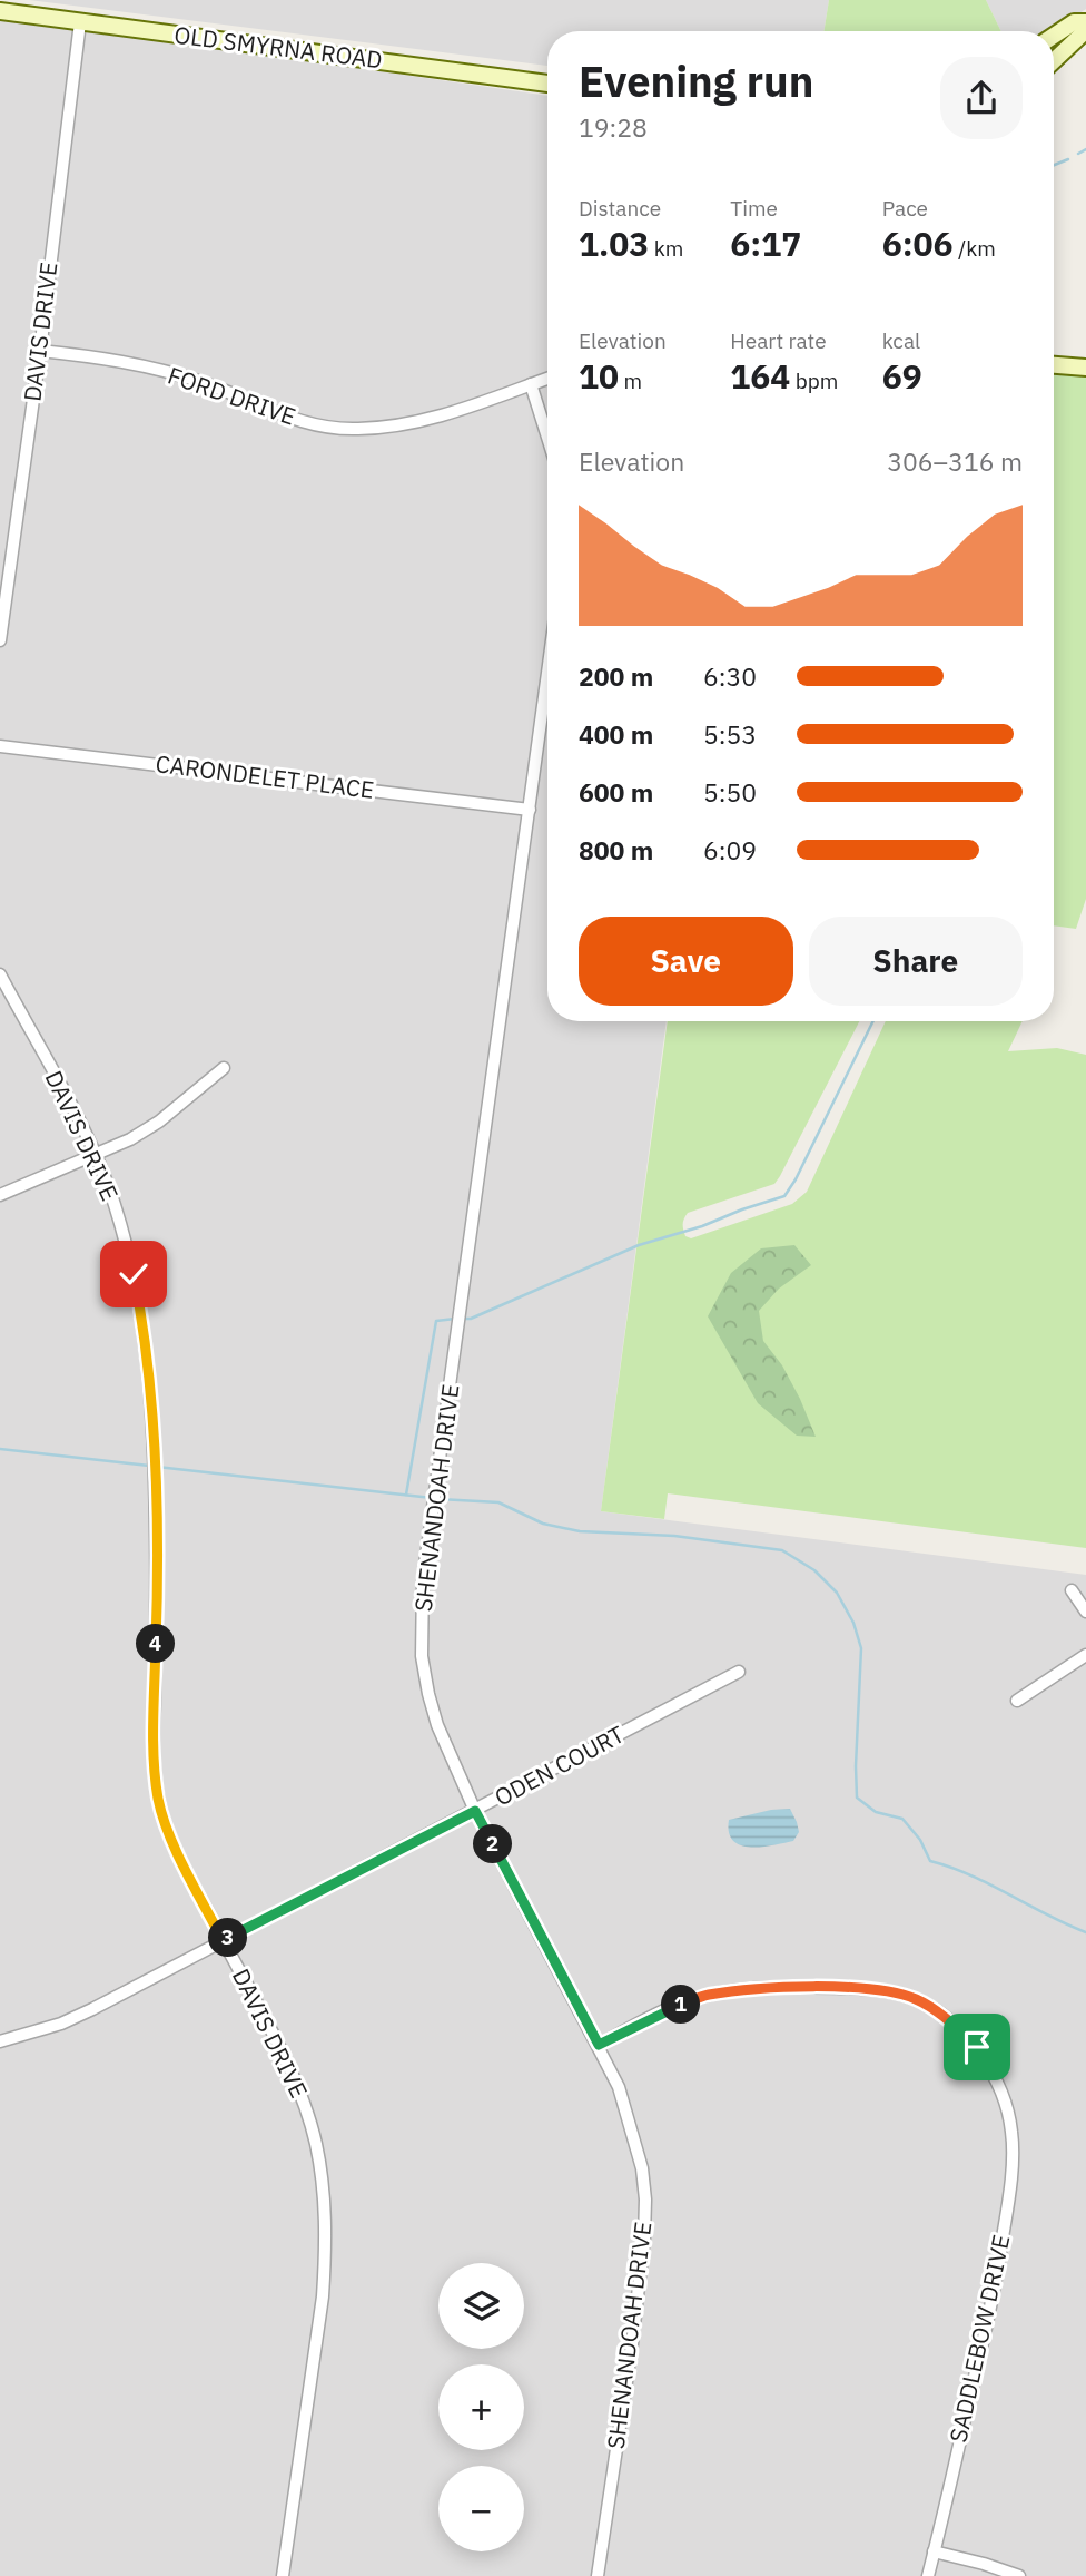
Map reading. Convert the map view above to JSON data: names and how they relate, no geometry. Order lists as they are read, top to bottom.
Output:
{
  "streets": {
    "street": [
      "OLD SMYRNA ROAD",
      "DAVIS DRIVE",
      "FORD DRIVE",
      "CARONDELET PLACE",
      "SHENANDOAH DRIVE",
      "ODEN COURT",
      "SADDLEBOW DRIVE"
    ]
  },
  "crossings": [
    ["OLD SMYRNA ROAD", "DAVIS DRIVE"],
    ["DAVIS DRIVE", "FORD DRIVE"],
    ["DAVIS DRIVE", "ODEN COURT"],
    ["CARONDELET PLACE", "SHENANDOAH DRIVE"],
    ["SHENANDOAH DRIVE", "ODEN COURT"],
    ["SHENANDOAH DRIVE", "SADDLEBOW DRIVE"]
  ],
  "page": {
    "heading": ["Evening run", "19:28"],
    "stats": [
      ["Distance", "1.03 km"],
      ["Time", "6:17"],
      ["Pace", "6:06 /km"],
      ["Elevation", "10 m"],
      ["Heart rate", "164 bpm"],
      ["kcal", "69"]
    ],
    "chart": ["Elevation", "306–316 m"],
    "list": [
      {
        "name": "200 m",
        "note": "6:30"
      },
      {
        "name": "400 m",
        "note": "5:53"
      },
      {
        "name": "600 m",
        "note": "5:50"
      },
      {
        "name": "800 m",
        "note": "6:09"
      }
    ],
    "buttons": ["Save", "Share"],
    "pins": [
      "4",
      "2",
      "3",
      "1"
    ],
    "map_buttons": ["+", "−"]
  }
}
